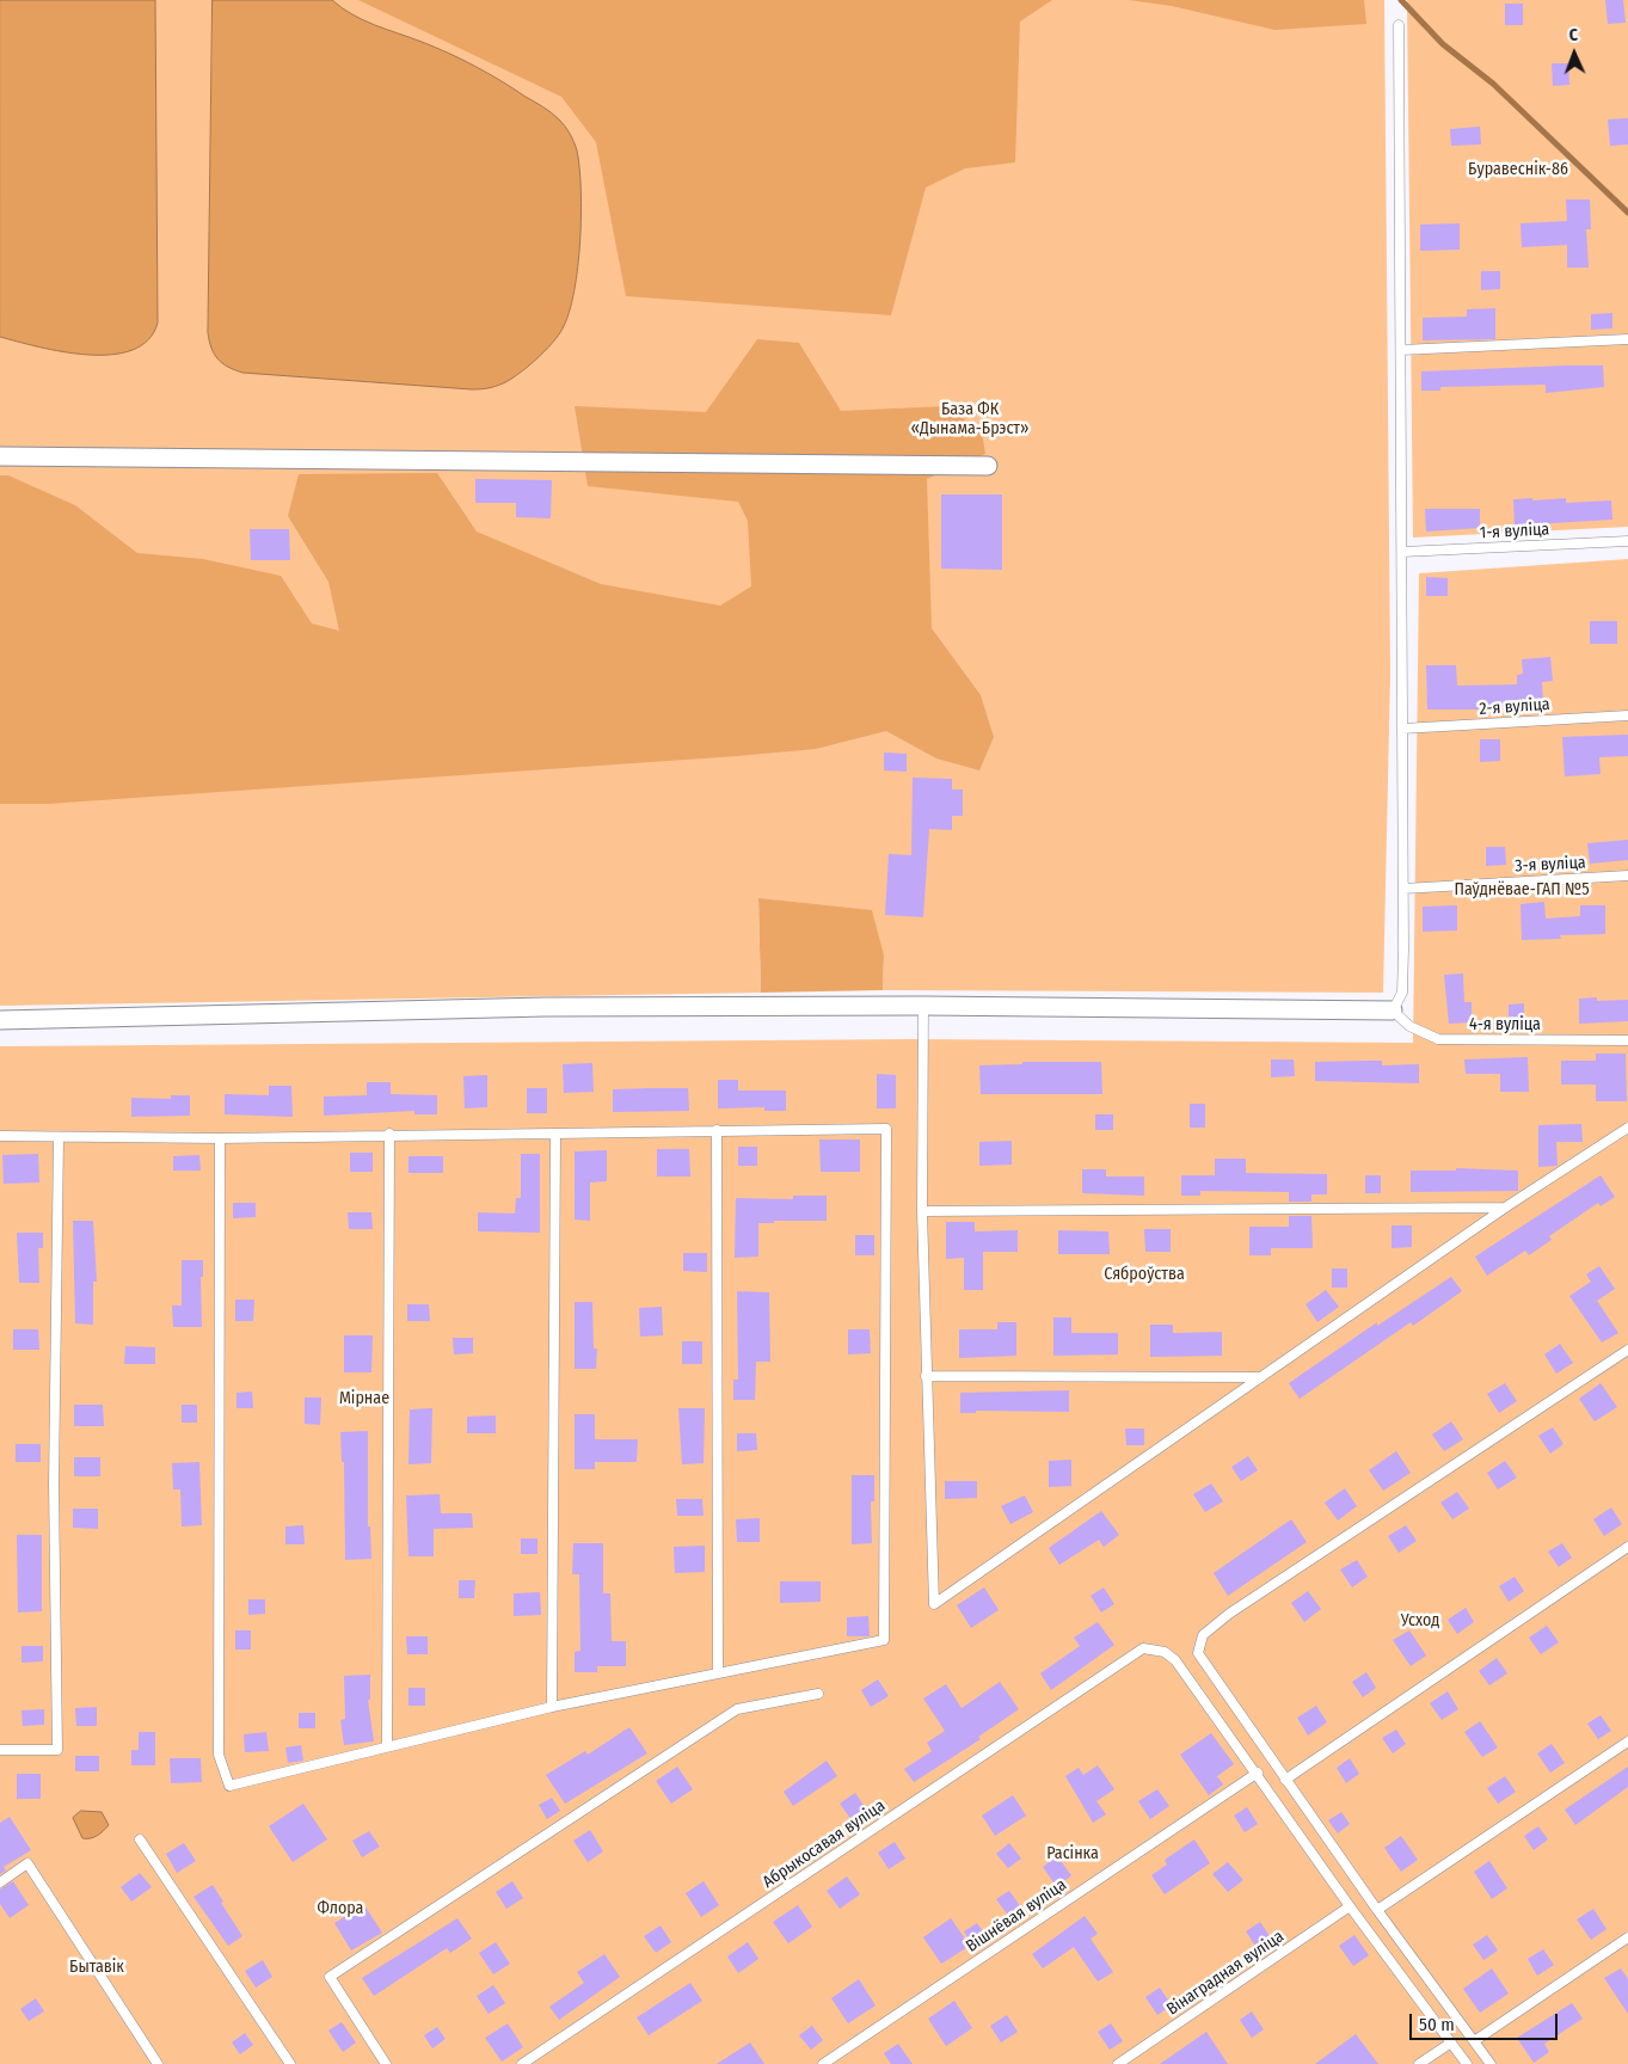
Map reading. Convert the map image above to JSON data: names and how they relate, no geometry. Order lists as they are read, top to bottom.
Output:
{
  "streets": {
    "lane": [
      "1-я вуліца",
      "2-я вуліца",
      "3-я вуліца",
      "4-я вуліца",
      "Абрыкосавая вуліца",
      "Вішнёвая вуліца",
      "Вінаградная вуліца"
    ]
  },
  "crossings": [
    ["Абрыкосавая вуліца", "Вішнёвая вуліца"]
  ],
  "parks": [
    "Буравеснік-86",
    "База ФК «Дынама-Брэст»",
    "Паўднёвае-ГАП №5",
    "Сяброўства",
    "Мірнае",
    "Усход",
    "Расінка",
    "Флора",
    "Бытавік"
  ],
  "scale_bar": "50 m",
  "north": "top"
}
